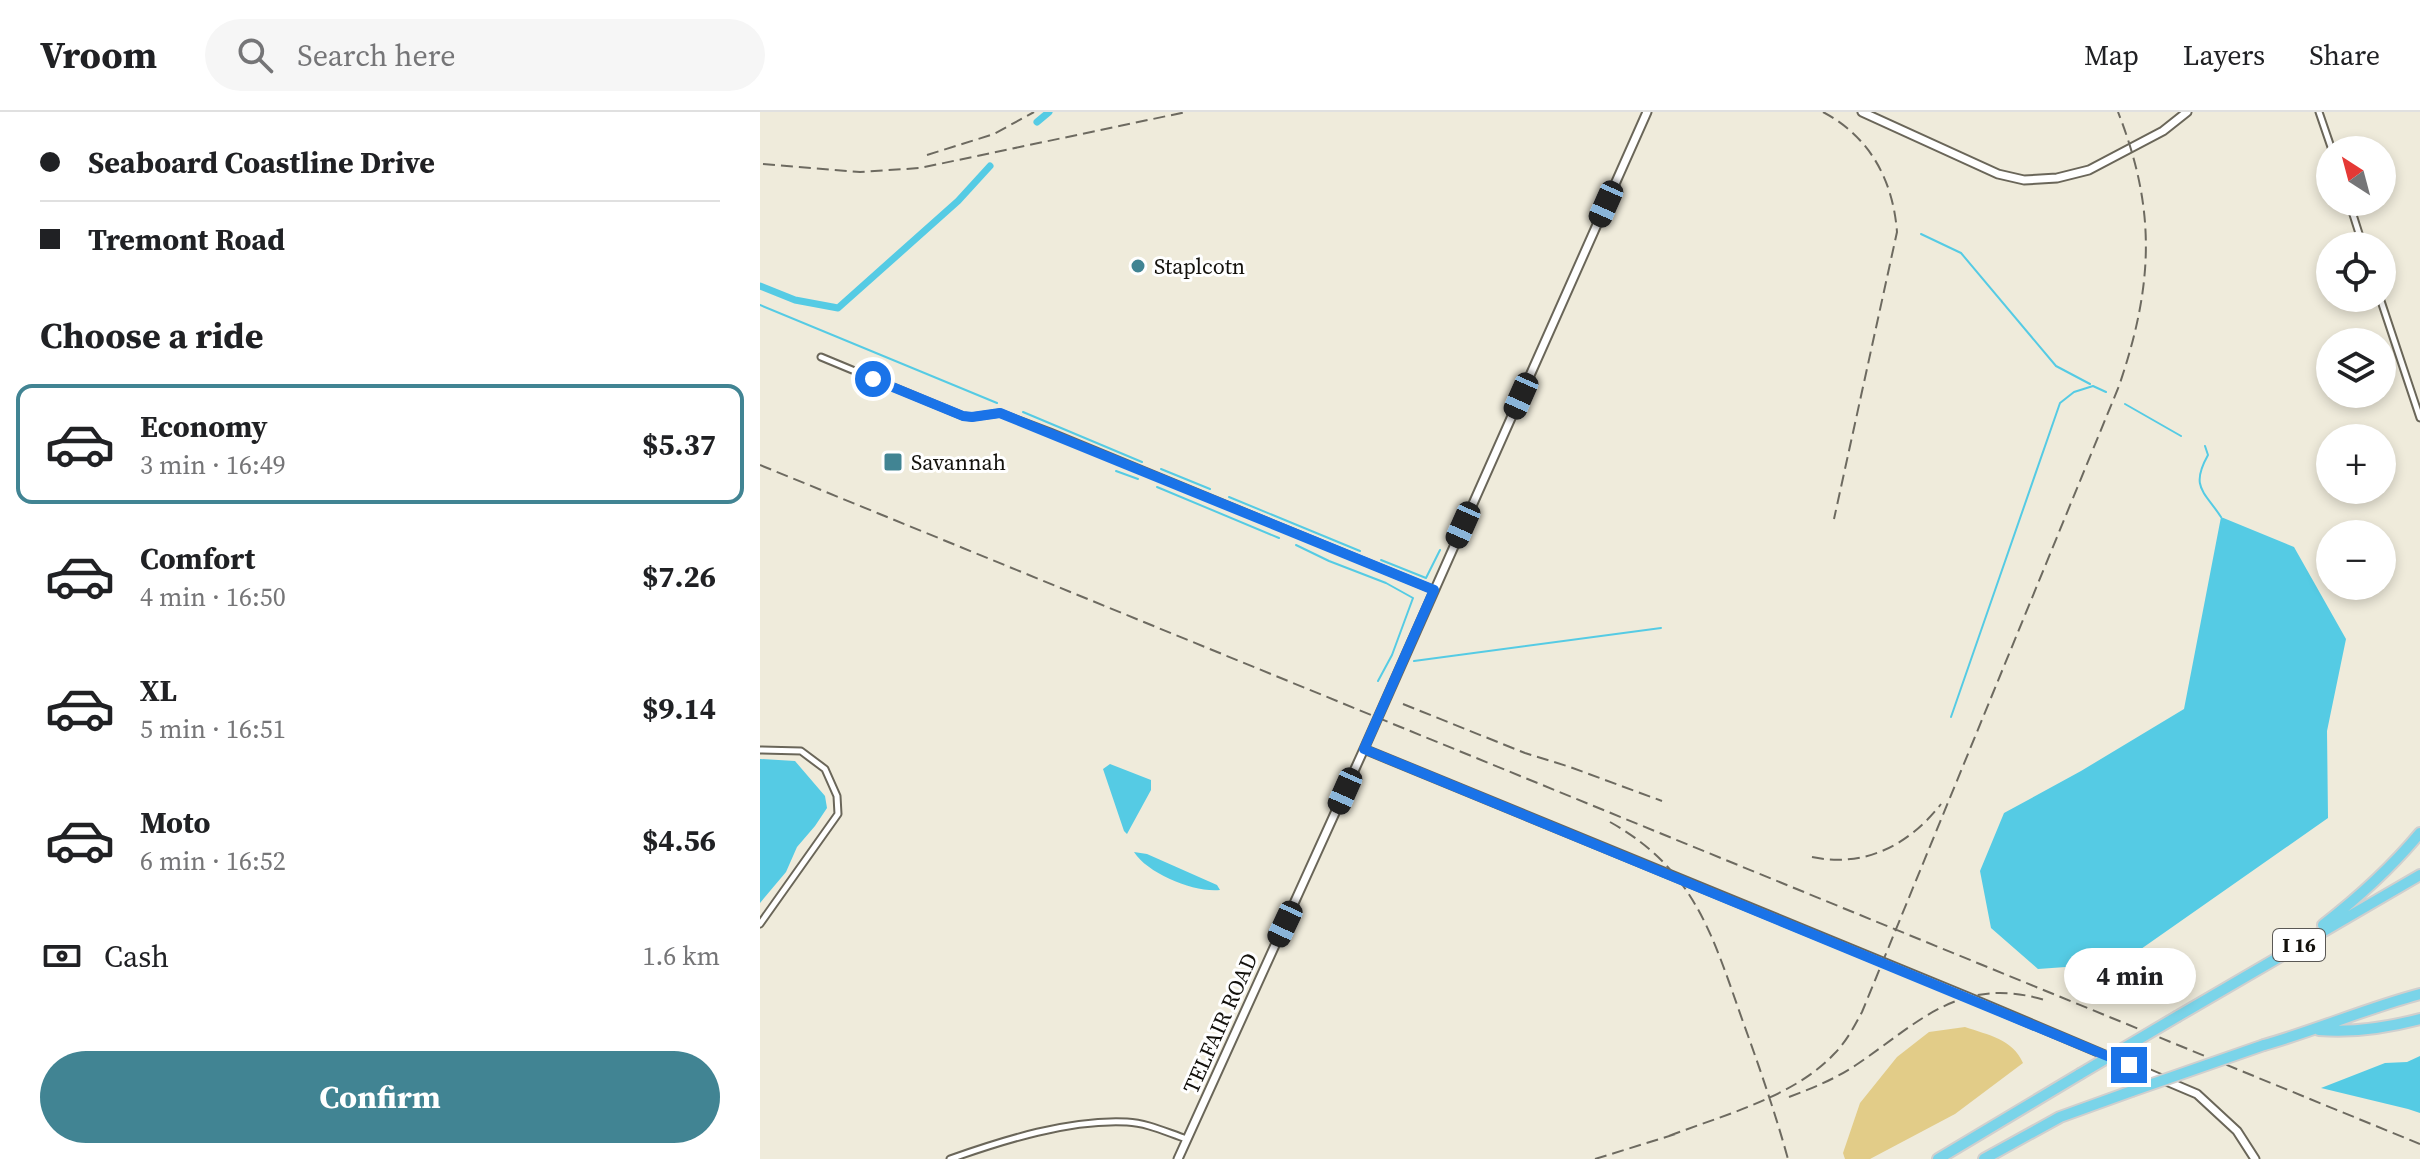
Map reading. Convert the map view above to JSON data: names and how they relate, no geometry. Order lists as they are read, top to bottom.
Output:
{
  "streets": {
    "highway": ["I 16"],
    "street": ["TELFAIR ROAD"]
  },
  "places": {
    "other": ["Staplcotn"],
    "transit": ["Savannah"]
  },
  "north": "top left",
  "page": {
    "header": "Vroom",
    "search": "Search here",
    "nav": ["Map", "Layers", "Share"],
    "banner": ["Seaboard Coastline Drive", "Tremont Road"],
    "map_buttons": ["+", "−"],
    "heading": "Choose a ride",
    "list": [
      {
        "name": "Economy",
        "note": "3 min · 16:49",
        "value": "$5.37"
      },
      {
        "name": "Comfort",
        "note": "4 min · 16:50",
        "value": "$7.26"
      },
      {
        "name": "XL",
        "note": "5 min · 16:51",
        "value": "$9.14"
      },
      {
        "name": "Moto",
        "note": "6 min · 16:52",
        "value": "$4.56"
      }
    ],
    "pay": ["Cash", "1.6 km"],
    "bubble": "4 min",
    "buttons": "Confirm"
  }
}
